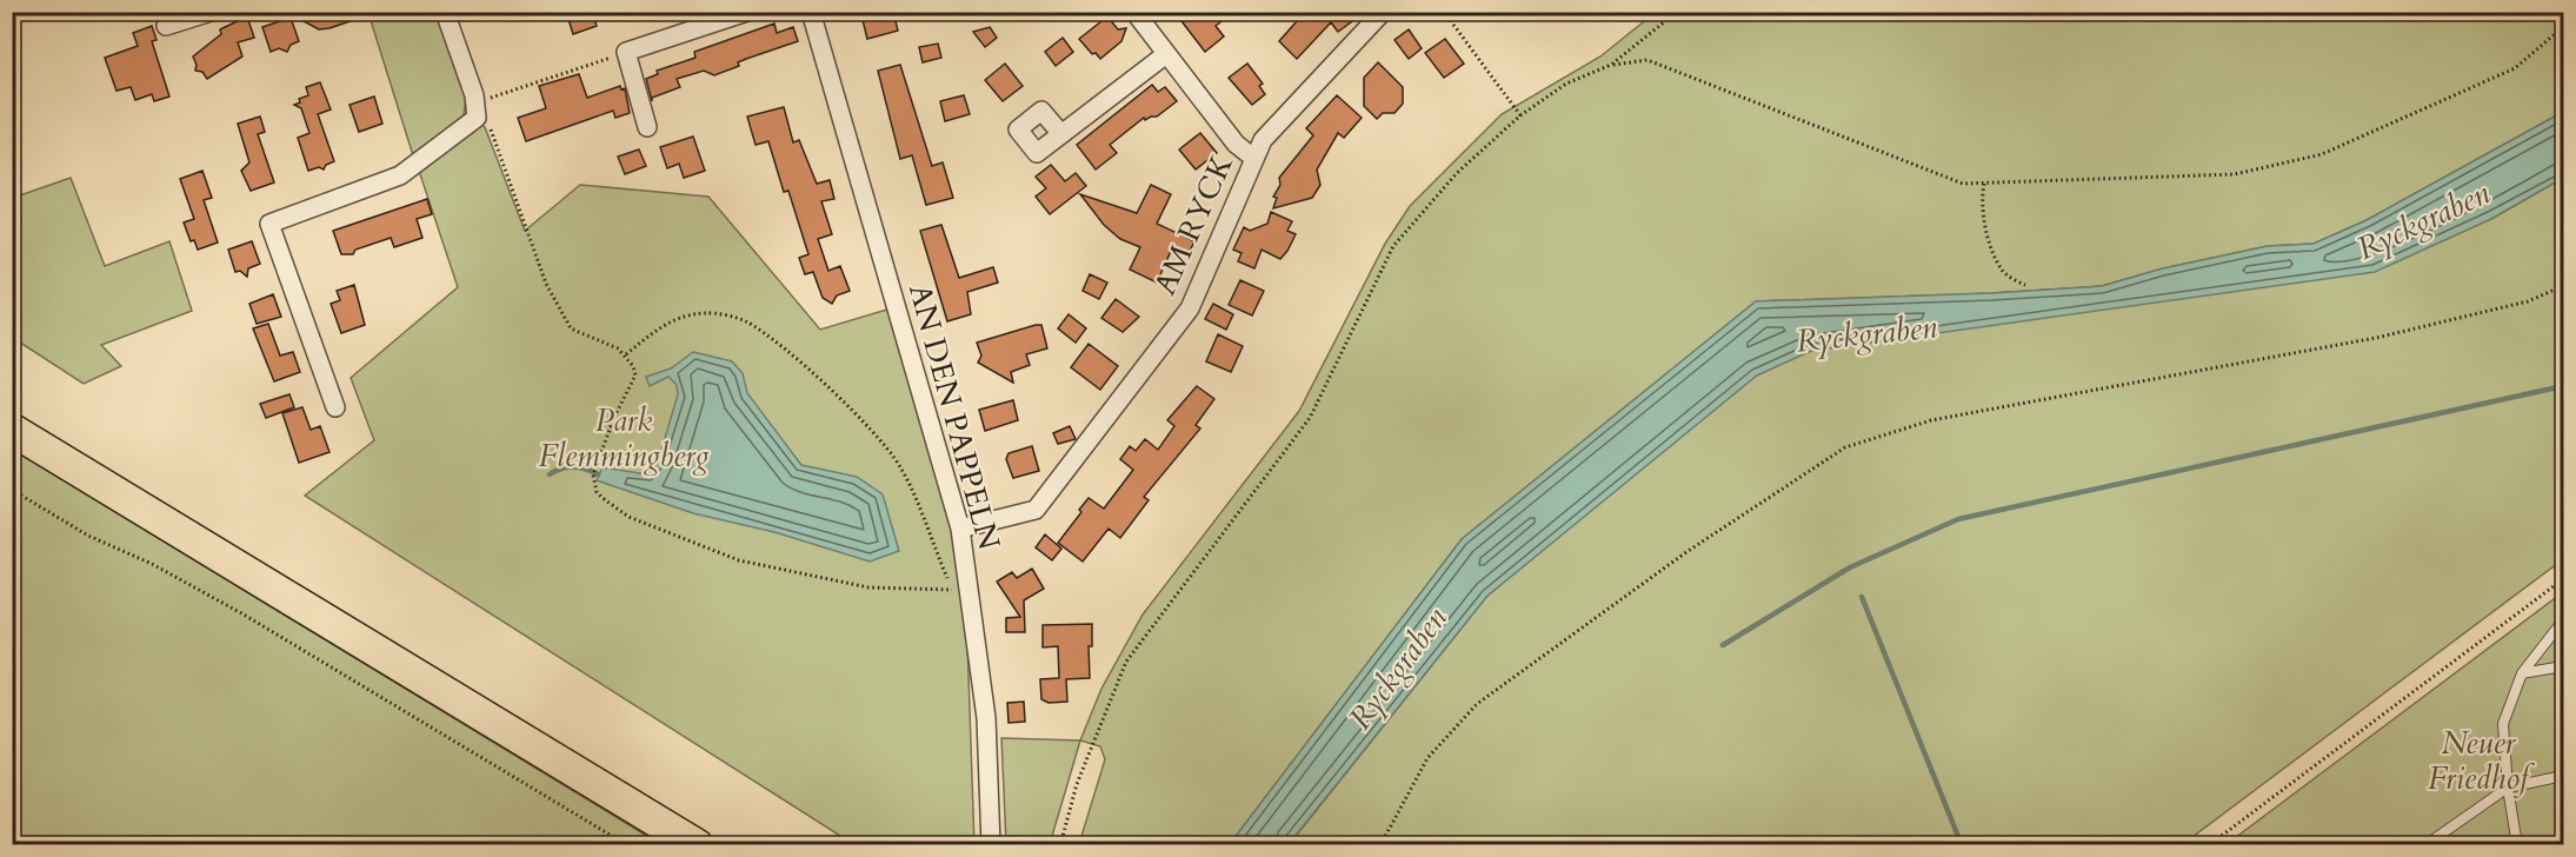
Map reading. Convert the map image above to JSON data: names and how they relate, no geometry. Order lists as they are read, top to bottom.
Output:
{
  "streets": {
    "street": ["AM RYCK", "AN DEN PAPPELN"]
  },
  "crossings": [
    ["AM RYCK", "AN DEN PAPPELN"]
  ],
  "water": ["Ryckgraben"],
  "parks": ["Park Flemmingberg", "Neuer Friedhof"]
}
